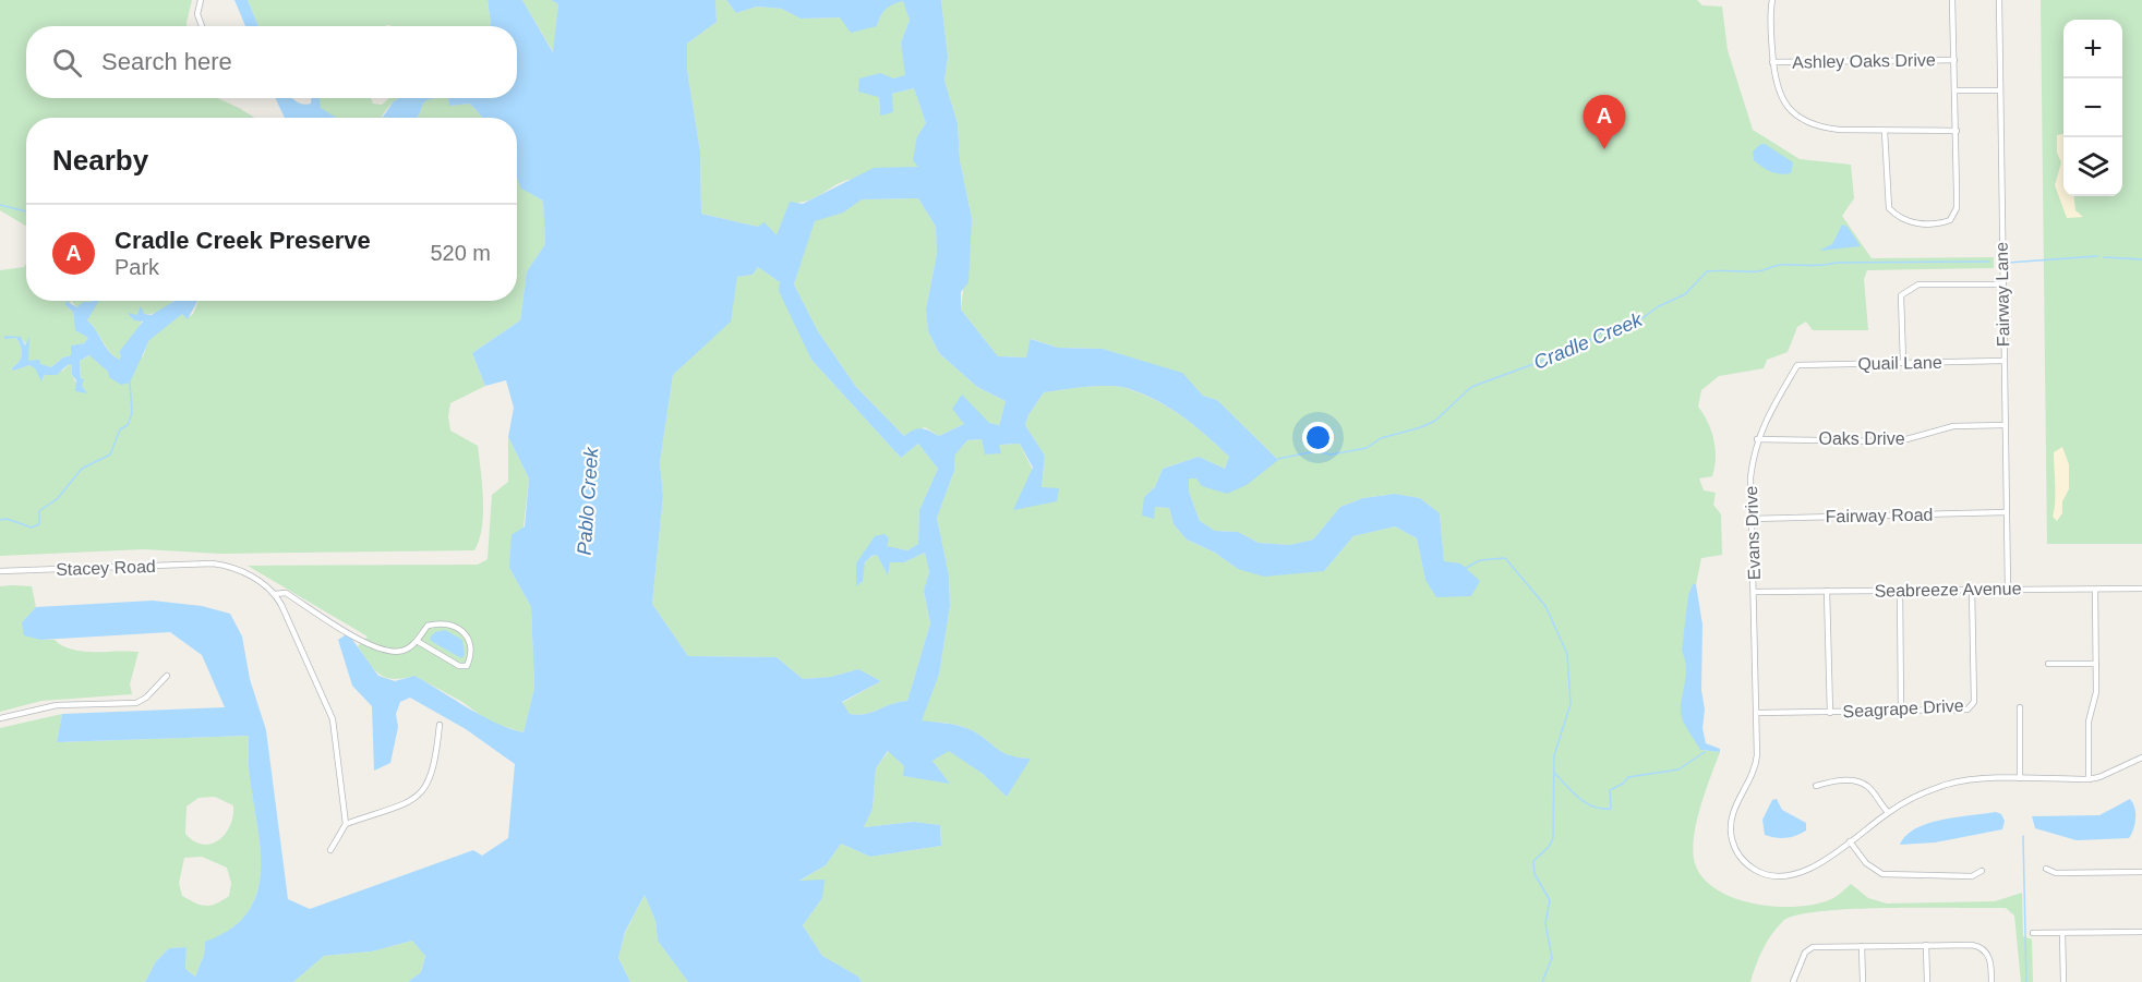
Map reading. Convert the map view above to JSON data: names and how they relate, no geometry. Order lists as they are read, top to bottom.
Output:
{
  "streets": {
    "street": [
      "Ashley Oaks Drive",
      "Fairway Lane",
      "Quail Lane",
      "Oaks Drive",
      "Fairway Road",
      "Evans Drive",
      "Stacey Road",
      "Seabreeze Avenue",
      "Seagrape Drive"
    ]
  },
  "crossings": [
    ["Fairway Lane", "Quail Lane"],
    ["Fairway Lane", "Oaks Drive"],
    ["Fairway Lane", "Fairway Road"],
    ["Fairway Lane", "Seabreeze Avenue"],
    ["Quail Lane", "Evans Drive"],
    ["Oaks Drive", "Evans Drive"],
    ["Fairway Road", "Evans Drive"],
    ["Evans Drive", "Seabreeze Avenue"],
    ["Evans Drive", "Seagrape Drive"],
    ["Seabreeze Avenue", "Seagrape Drive"]
  ],
  "water": ["Cradle Creek", "Pablo Creek"],
  "page": {
    "map_buttons": ["+", "−"],
    "search": "Search here",
    "pins": "A",
    "heading": "Nearby",
    "list": [
      {
        "mark": "A",
        "name": "Cradle Creek Preserve",
        "note": "Park",
        "value": "520 m"
      }
    ]
  }
}
